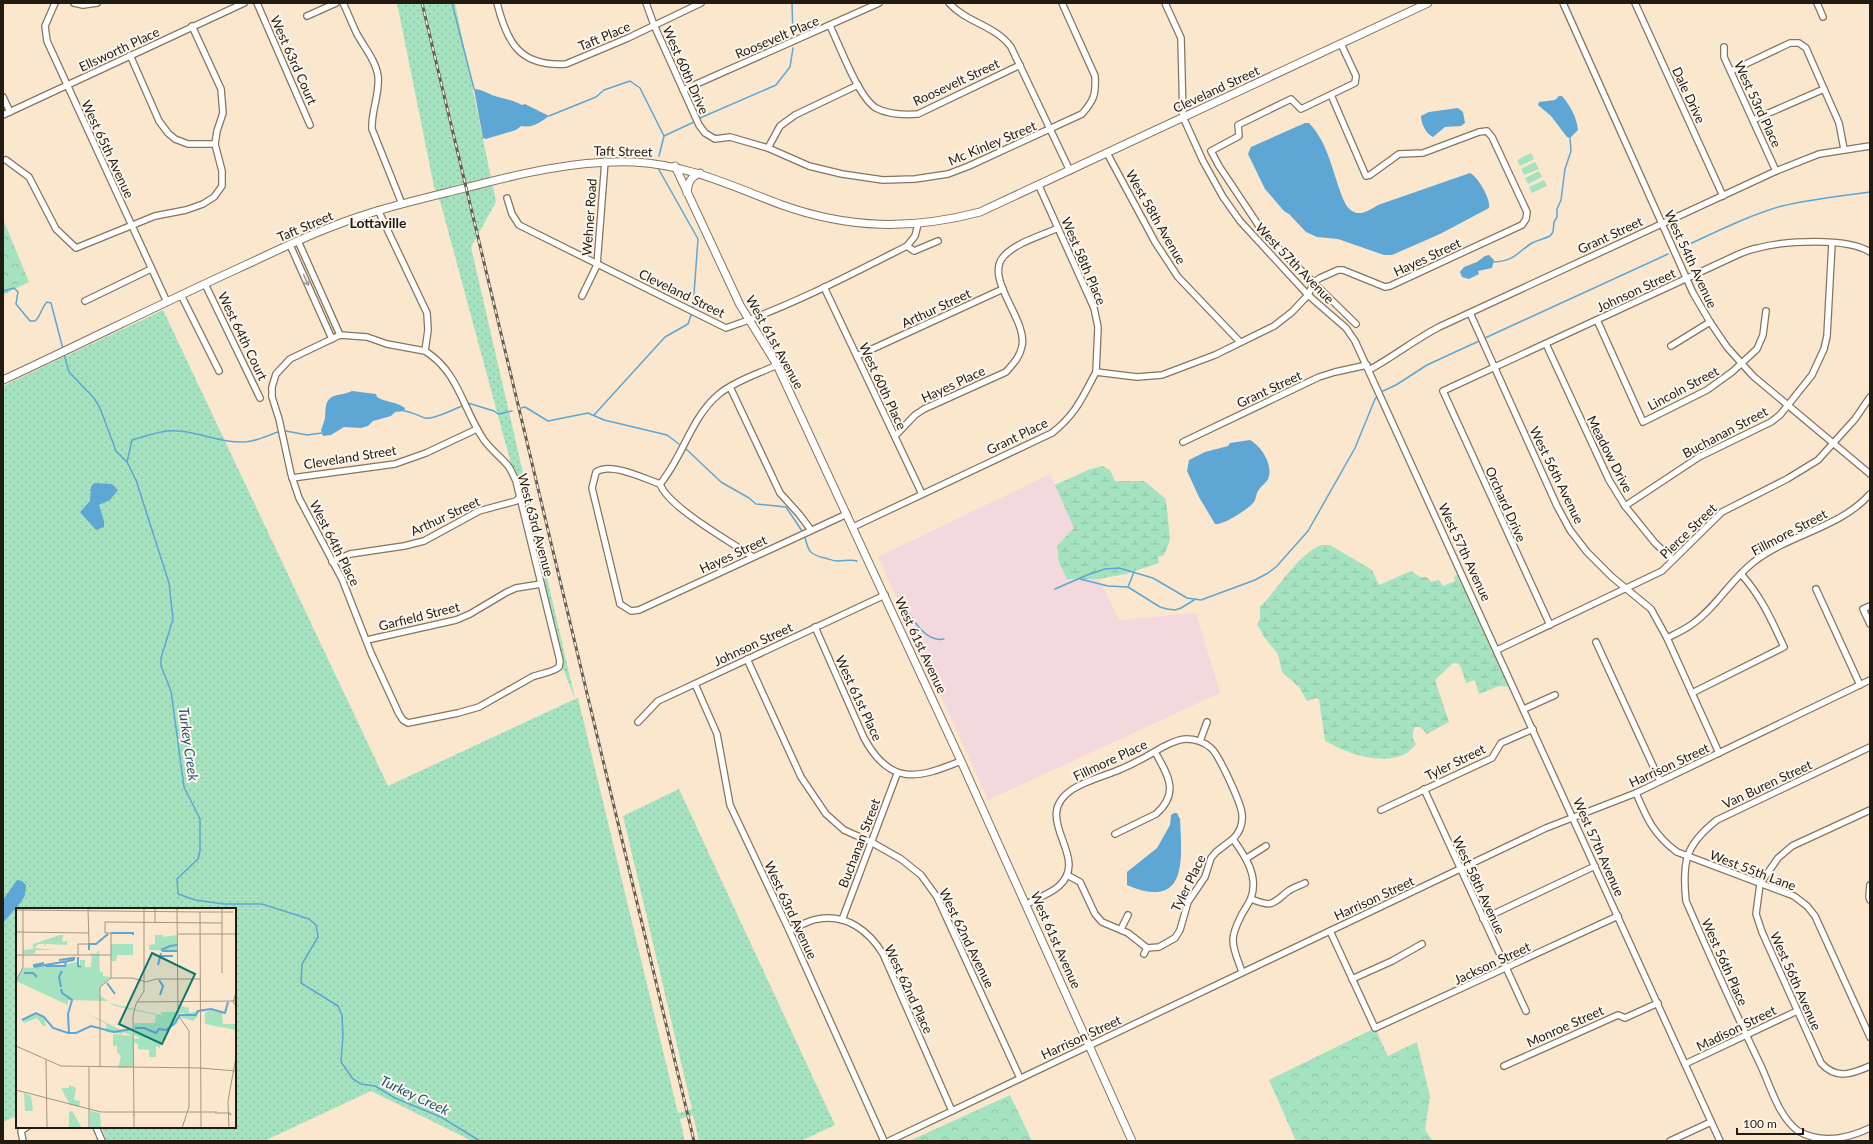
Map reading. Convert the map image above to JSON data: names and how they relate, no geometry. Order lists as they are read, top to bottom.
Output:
{
  "streets": {
    "main road": ["Cleveland Street", "Taft Street", "West 61st Avenue"],
    "street": [
      "Taft Place",
      "Roosevelt Place",
      "Ellsworth Place",
      "West 63rd Court",
      "West 60th Drive",
      "Roosevelt Street",
      "Dale Drive",
      "West 53rd Place",
      "Mc Kinley Street",
      "West 65th Avenue",
      "Wehner Road",
      "West 58th Avenue",
      "Grant Street",
      "Hayes Street",
      "West 54th Avenue",
      "West 58th Place",
      "West 57th Avenue",
      "Johnson Street",
      "Arthur Street",
      "West 64th Court",
      "Hayes Place",
      "West 60th Place",
      "Lincoln Street",
      "Buchanan Street",
      "Grant Place",
      "Meadow Drive",
      "West 56th Avenue",
      "Orchard Drive",
      "West 63rd Avenue",
      "Pierce Street",
      "Fillmore Street",
      "West 64th Place",
      "Garfield Street",
      "West 61st Place",
      "Fillmore Place",
      "Tyler Street",
      "Harrison Street",
      "Van Buren Street",
      "West 55th Lane",
      "Tyler Place",
      "West 62nd Avenue",
      "West 56th Place",
      "Jackson Street",
      "West 62nd Place",
      "Monroe Street",
      "Madison Street"
    ]
  },
  "crossings": [
    ["Taft Place", "West 60th Drive"],
    ["Roosevelt Place", "West 60th Drive"],
    ["Ellsworth Place", "West 65th Avenue"],
    ["West 60th Drive", "Mc Kinley Street"],
    ["Cleveland Street", "Taft Street"],
    ["Cleveland Street", "Wehner Road"],
    ["Cleveland Street", "West 58th Avenue"],
    ["Cleveland Street", "West 58th Place"],
    ["Cleveland Street", "West 57th Avenue"],
    ["Cleveland Street", "West 61st Avenue"],
    ["Cleveland Street", "West 60th Place"],
    ["Cleveland Street", "West 63rd Avenue"],
    ["Cleveland Street", "West 64th Place"],
    ["Dale Drive", "Grant Street"],
    ["West 53rd Place", "Grant Street"],
    ["West 65th Avenue", "Taft Street"],
    ["Taft Street", "Wehner Road"],
    ["Taft Street", "West 64th Court"],
    ["Taft Street", "West 61st Avenue"],
    ["West 58th Avenue", "Tyler Street"],
    ["West 58th Avenue", "Harrison Street"],
    ["West 58th Avenue", "Jackson Street"],
    ["Grant Street", "West 54th Avenue"],
    ["Grant Street", "West 57th Avenue"],
    ["Grant Street", "West 56th Avenue"],
    ["Hayes Street", "West 61st Avenue"],
    ["West 54th Avenue", "Johnson Street"],
    ["West 54th Avenue", "Lincoln Street"],
    ["West 54th Avenue", "Buchanan Street"],
    ["West 54th Avenue", "Pierce Street"],
    ["West 58th Place", "Grant Place"],
    ["West 57th Avenue", "Pierce Street"],
    ["West 57th Avenue", "Tyler Street"],
    ["West 57th Avenue", "Harrison Street"],
    ["West 57th Avenue", "Jackson Street"],
    ["West 57th Avenue", "Monroe Street"],
    ["West 57th Avenue", "Madison Street"],
    ["Johnson Street", "West 61st Avenue"],
    ["Johnson Street", "Lincoln Street"],
    ["Johnson Street", "Buchanan Street"],
    ["Johnson Street", "Meadow Drive"],
    ["Johnson Street", "West 56th Avenue"],
    ["Johnson Street", "Orchard Drive"],
    ["Johnson Street", "West 63rd Avenue"],
    ["Johnson Street", "West 61st Place"],
    ["Johnson Street", "West 62nd Avenue"],
    ["Arthur Street", "Hayes Place"],
    ["Arthur Street", "West 60th Place"],
    ["Arthur Street", "West 63rd Avenue"],
    ["Arthur Street", "West 64th Place"],
    ["West 61st Avenue", "Grant Place"],
    ["West 61st Avenue", "Harrison Street"],
    ["Hayes Place", "West 60th Place"],
    ["West 60th Place", "Grant Place"],
    ["Buchanan Street", "Meadow Drive"],
    ["Buchanan Street", "West 61st Place"],
    ["Buchanan Street", "West 62nd Avenue"],
    ["Buchanan Street", "West 62nd Place"],
    ["Meadow Drive", "Pierce Street"],
    ["West 56th Avenue", "Pierce Street"],
    ["West 56th Avenue", "Fillmore Street"],
    ["West 56th Avenue", "Harrison Street"],
    ["West 56th Avenue", "West 55th Lane"],
    ["West 56th Avenue", "Madison Street"],
    ["Orchard Drive", "Pierce Street"],
    ["West 63rd Avenue", "West 64th Place"],
    ["West 63rd Avenue", "Garfield Street"],
    ["West 63rd Avenue", "West 62nd Place"],
    ["West 64th Place", "Garfield Street"],
    ["Harrison Street", "West 62nd Avenue"],
    ["Harrison Street", "West 62nd Place"],
    ["Van Buren Street", "West 55th Lane"],
    ["Van Buren Street", "West 56th Place"],
    ["West 55th Lane", "West 56th Place"],
    ["West 56th Place", "Madison Street"]
  ],
  "districts": ["Lottaville"],
  "water": ["Turkey Creek"],
  "scale_bar": "100 m"
}
